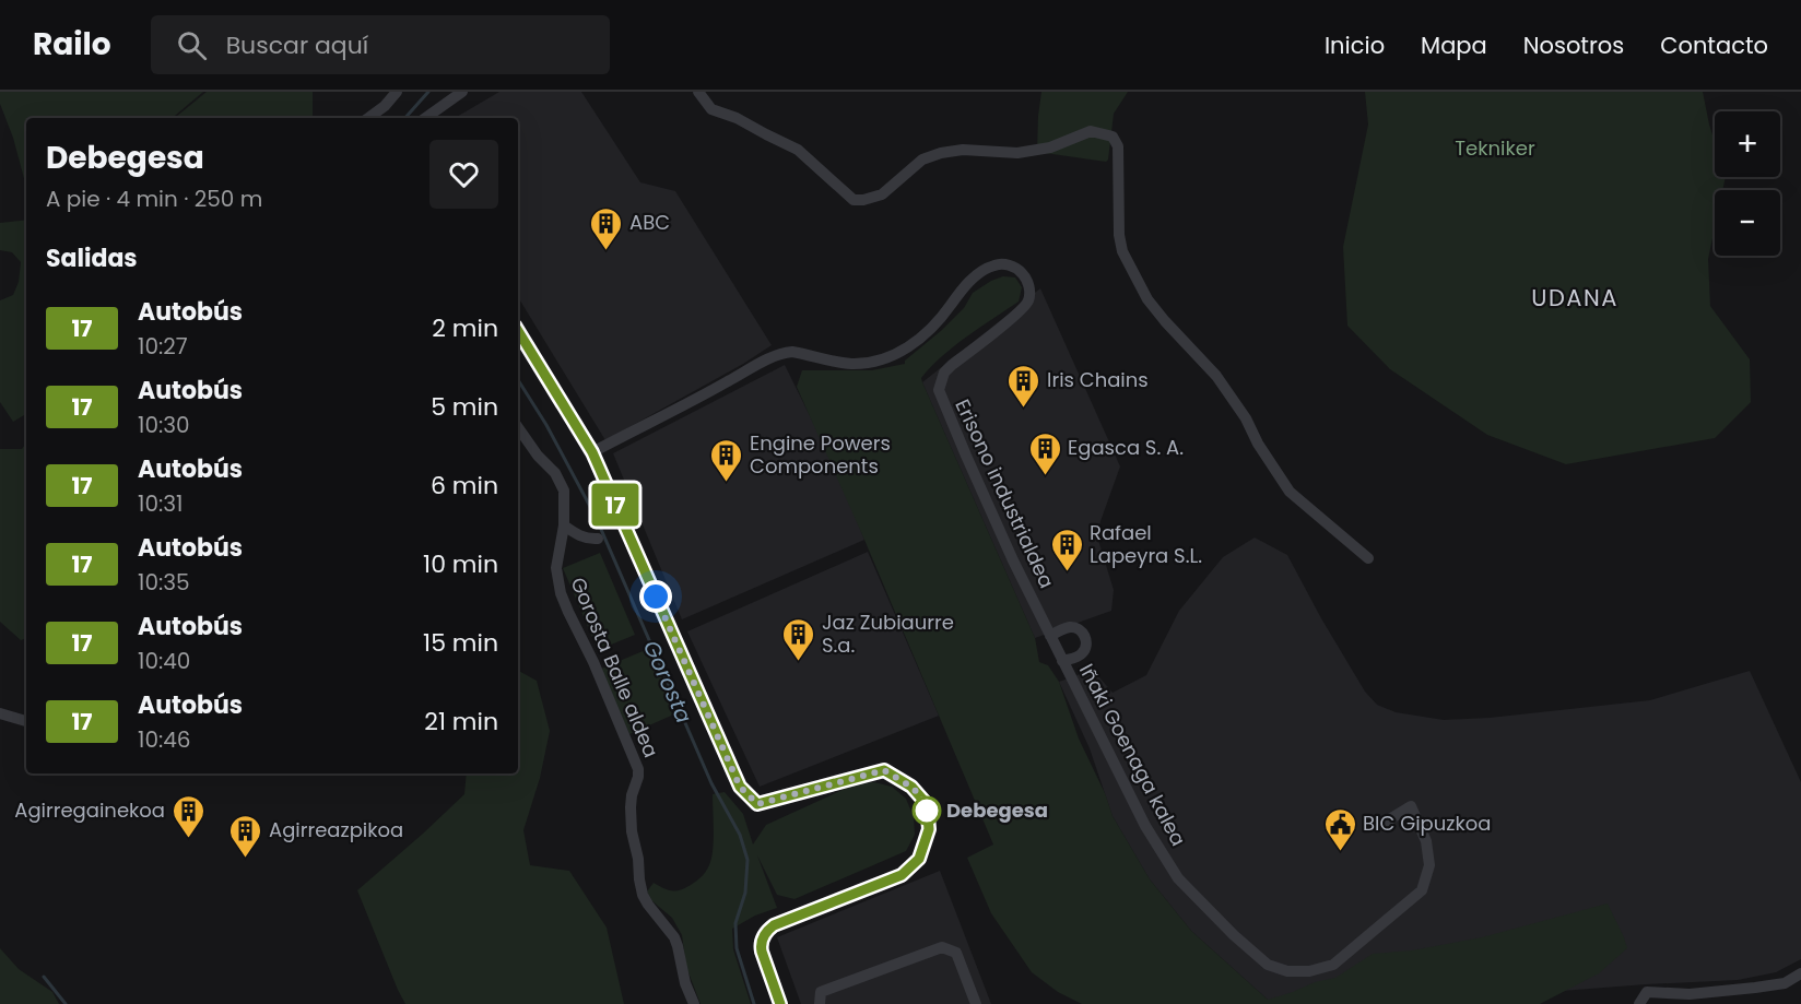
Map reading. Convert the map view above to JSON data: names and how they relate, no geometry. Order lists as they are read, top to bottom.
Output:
{
  "streets": {
    "street": ["Erisono industrialdea", "Gorosta Balle aldea", "Iñaki Goenaga kalea"]
  },
  "crossings": [
    ["Erisono industrialdea", "Iñaki Goenaga kalea"]
  ],
  "districts": ["UDANA"],
  "water": ["Gorosta"],
  "parks": ["Tekniker"],
  "places": {
    "building": [
      "ABC",
      "Iris Chains",
      "Egasca S. A.",
      "Engine Powers Components",
      "Rafael Lapeyra S.L.",
      "Jaz Zubiaurre S.a.",
      "Agirregainekoa",
      "Agirreazpikoa"
    ],
    "other": ["Debegesa"],
    "public building": ["BIC Gipuzkoa"]
  },
  "lines": ["bus line 17"],
  "page": {
    "header": "Railo",
    "search": "Buscar aquí",
    "nav": [
      "Inicio",
      "Mapa",
      "Nosotros",
      "Contacto"
    ],
    "on_map": "17",
    "map_buttons": ["+", "−"],
    "heading": [
      ["Debegesa", "A pie · 4 min · 250 m"],
      "Salidas"
    ],
    "list": [
      {
        "mark": "17",
        "name": "Autobús",
        "note": "10:27",
        "value": "2 min"
      },
      {
        "mark": "17",
        "name": "Autobús",
        "note": "10:30",
        "value": "5 min"
      },
      {
        "mark": "17",
        "name": "Autobús",
        "note": "10:31",
        "value": "6 min"
      },
      {
        "mark": "17",
        "name": "Autobús",
        "note": "10:35",
        "value": "10 min"
      },
      {
        "mark": "17",
        "name": "Autobús",
        "note": "10:40",
        "value": "15 min"
      },
      {
        "mark": "17",
        "name": "Autobús",
        "note": "10:46",
        "value": "21 min"
      }
    ]
  }
}
